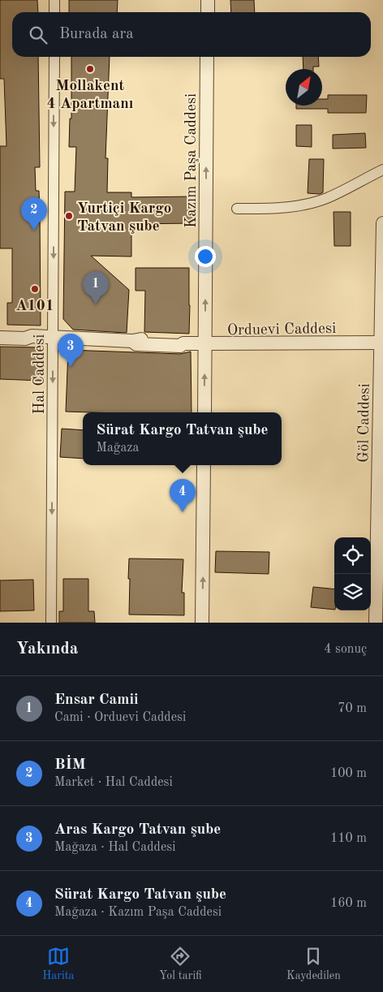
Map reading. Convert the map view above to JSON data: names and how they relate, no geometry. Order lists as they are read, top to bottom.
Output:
{
  "streets": {
    "street": [
      "Kazım Paşa Caddesi",
      "Orduevi Caddesi",
      "Hal Caddesi",
      "Göl Caddesi"
    ]
  },
  "crossings": [
    ["Kazım Paşa Caddesi", "Orduevi Caddesi"],
    ["Orduevi Caddesi", "Hal Caddesi"],
    ["Orduevi Caddesi", "Göl Caddesi"]
  ],
  "one_way": ["Kazım Paşa Caddesi", "Hal Caddesi"],
  "places": ["Mollakent 4 Apartmanı", "Yurtiçi Kargo Tatvan şube", "A101"],
  "north": "top right",
  "page": {
    "search": "Burada ara",
    "pins": [
      "2",
      "1",
      "3",
      "4"
    ],
    "popup": ["Sürat Kargo Tatvan şube", "Mağaza"],
    "heading": ["Yakında", "4 sonuç"],
    "list": [
      {
        "mark": "1",
        "name": "Ensar Camii",
        "note": "Cami · Orduevi Caddesi",
        "value": "70 m"
      },
      {
        "mark": "2",
        "name": "BİM",
        "note": "Market · Hal Caddesi",
        "value": "100 m"
      },
      {
        "mark": "3",
        "name": "Aras Kargo Tatvan şube",
        "note": "Mağaza · Hal Caddesi",
        "value": "110 m"
      },
      {
        "mark": "4",
        "name": "Sürat Kargo Tatvan şube",
        "note": "Mağaza · Kazım Paşa Caddesi",
        "value": "160 m"
      }
    ],
    "nav": ["Harita", "Yol tarifi", "Kaydedilen"]
  }
}
